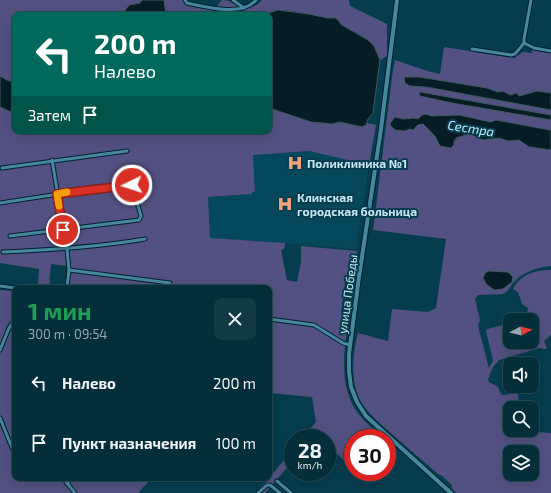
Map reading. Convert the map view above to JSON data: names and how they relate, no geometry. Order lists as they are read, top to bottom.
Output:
{
  "streets": {
    "street": ["улица Победы"]
  },
  "water": ["Сестра"],
  "places": {
    "hospital": ["Поликлиника №1", "Клинская городская больница"]
  },
  "north": "right",
  "page": {
    "turn": ["200 m", "Налево"],
    "then": "Затем",
    "heading": ["1 мин", "300 m · 09:54"],
    "list": [
      {
        "name": "Налево",
        "value": "200 m"
      },
      {
        "name": "Пункт назначения",
        "value": "100 m"
      }
    ],
    "speed": "28 km/h",
    "limit": "30"
  }
}
